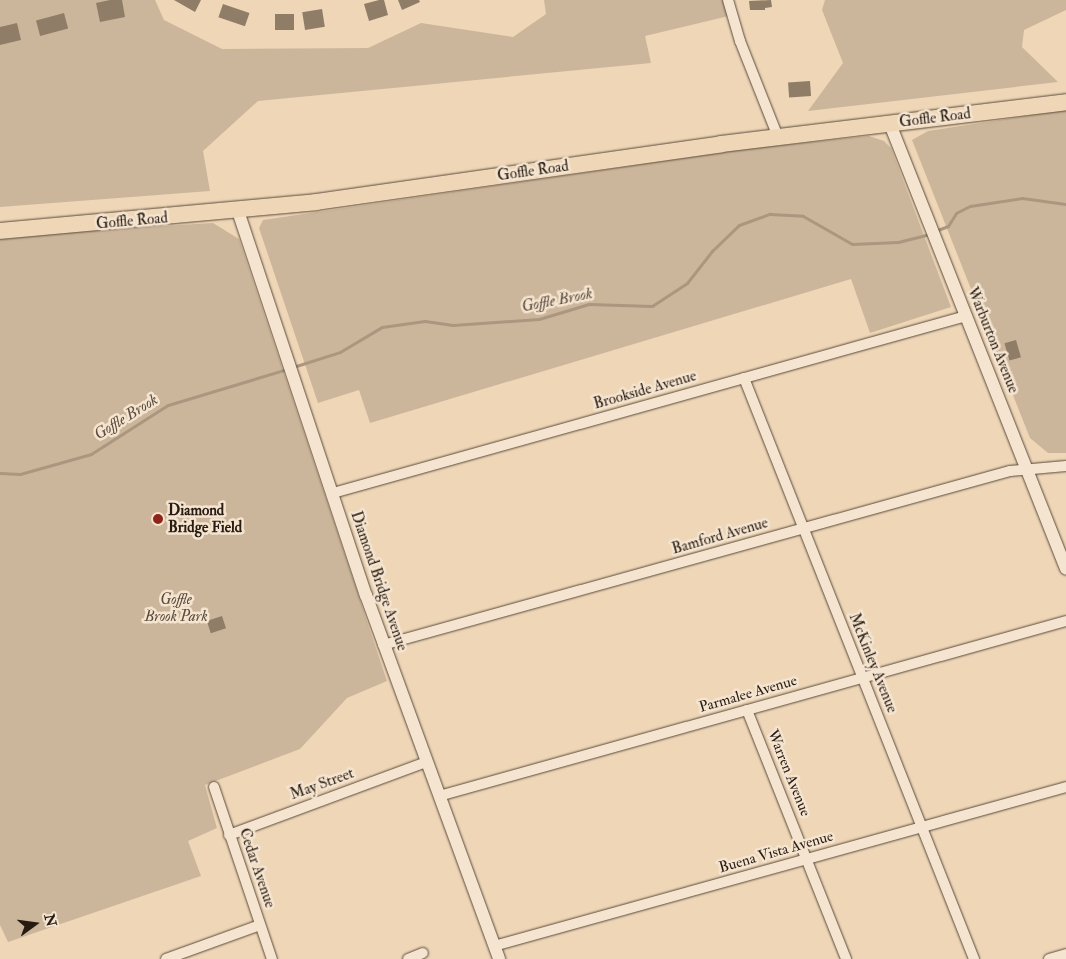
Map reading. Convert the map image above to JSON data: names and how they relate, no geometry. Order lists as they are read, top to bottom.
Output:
{
  "streets": {
    "main road": ["Goffle Road"],
    "street": [
      "Warburton Avenue",
      "Brookside Avenue",
      "Bamford Avenue",
      "Diamond Bridge Avenue",
      "McKinley Avenue",
      "Parmalee Avenue",
      "Warren Avenue",
      "May Street",
      "Buena Vista Avenue",
      "Cedar Avenue"
    ]
  },
  "crossings": [
    ["Goffle Road", "Warburton Avenue"],
    ["Goffle Road", "Diamond Bridge Avenue"],
    ["Warburton Avenue", "Brookside Avenue"],
    ["Warburton Avenue", "Bamford Avenue"],
    ["Brookside Avenue", "Diamond Bridge Avenue"],
    ["Brookside Avenue", "McKinley Avenue"],
    ["Bamford Avenue", "Diamond Bridge Avenue"],
    ["Bamford Avenue", "McKinley Avenue"],
    ["Diamond Bridge Avenue", "Parmalee Avenue"],
    ["Diamond Bridge Avenue", "May Street"],
    ["Diamond Bridge Avenue", "Buena Vista Avenue"],
    ["McKinley Avenue", "Parmalee Avenue"],
    ["McKinley Avenue", "Buena Vista Avenue"],
    ["Parmalee Avenue", "Warren Avenue"],
    ["Warren Avenue", "Buena Vista Avenue"],
    ["May Street", "Cedar Avenue"]
  ],
  "water": ["Goffle Brook"],
  "parks": ["Goffle Brook Park"],
  "places": ["Diamond Bridge Field"],
  "north": "right"
}
